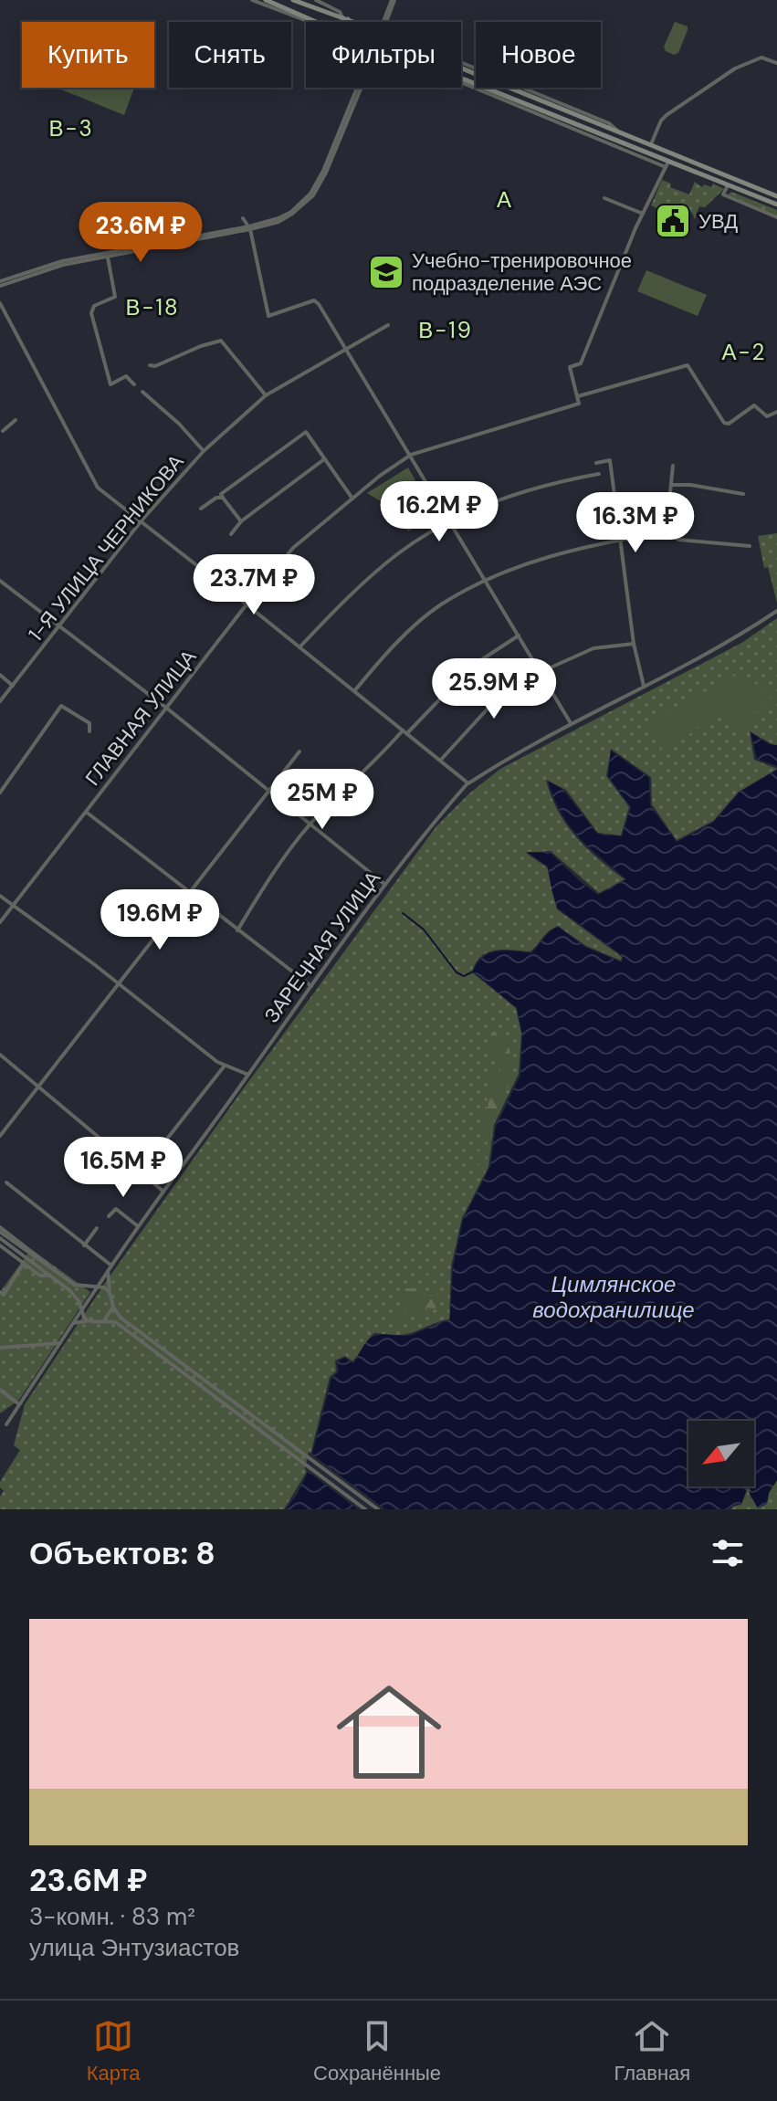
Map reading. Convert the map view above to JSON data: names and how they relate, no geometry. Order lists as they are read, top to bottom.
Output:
{
  "streets": {
    "street": ["1-Я УЛИЦА ЧЕРНИКОВА", "ГЛАВНАЯ УЛИЦА", "ЗАРЕЧНАЯ УЛИЦА"]
  },
  "districts": [
    "В-3",
    "А",
    "В-18",
    "В-19",
    "А-2"
  ],
  "water": ["Цимлянское водохранилище"],
  "places": {
    "public building": ["УВД"],
    "school or university": ["Учебно-тренировочное подразделение АЭС"]
  },
  "north": "bottom left",
  "page": {
    "chip": [
      "Купить",
      "Снять",
      "Фильтры",
      "Новое"
    ],
    "price": [
      "23.6M ₽",
      "16.2M ₽",
      "16.3M ₽",
      "23.7M ₽",
      "25.9M ₽",
      "25M ₽",
      "19.6M ₽",
      "16.5M ₽"
    ],
    "heading": "Объектов: 8",
    "list": [
      {
        "name": "23.6M ₽",
        "note": "3-комн. · 83 m² · улица Энтузиастов"
      }
    ],
    "tabs": ["Карта", "Сохранённые", "Главная"]
  }
}
